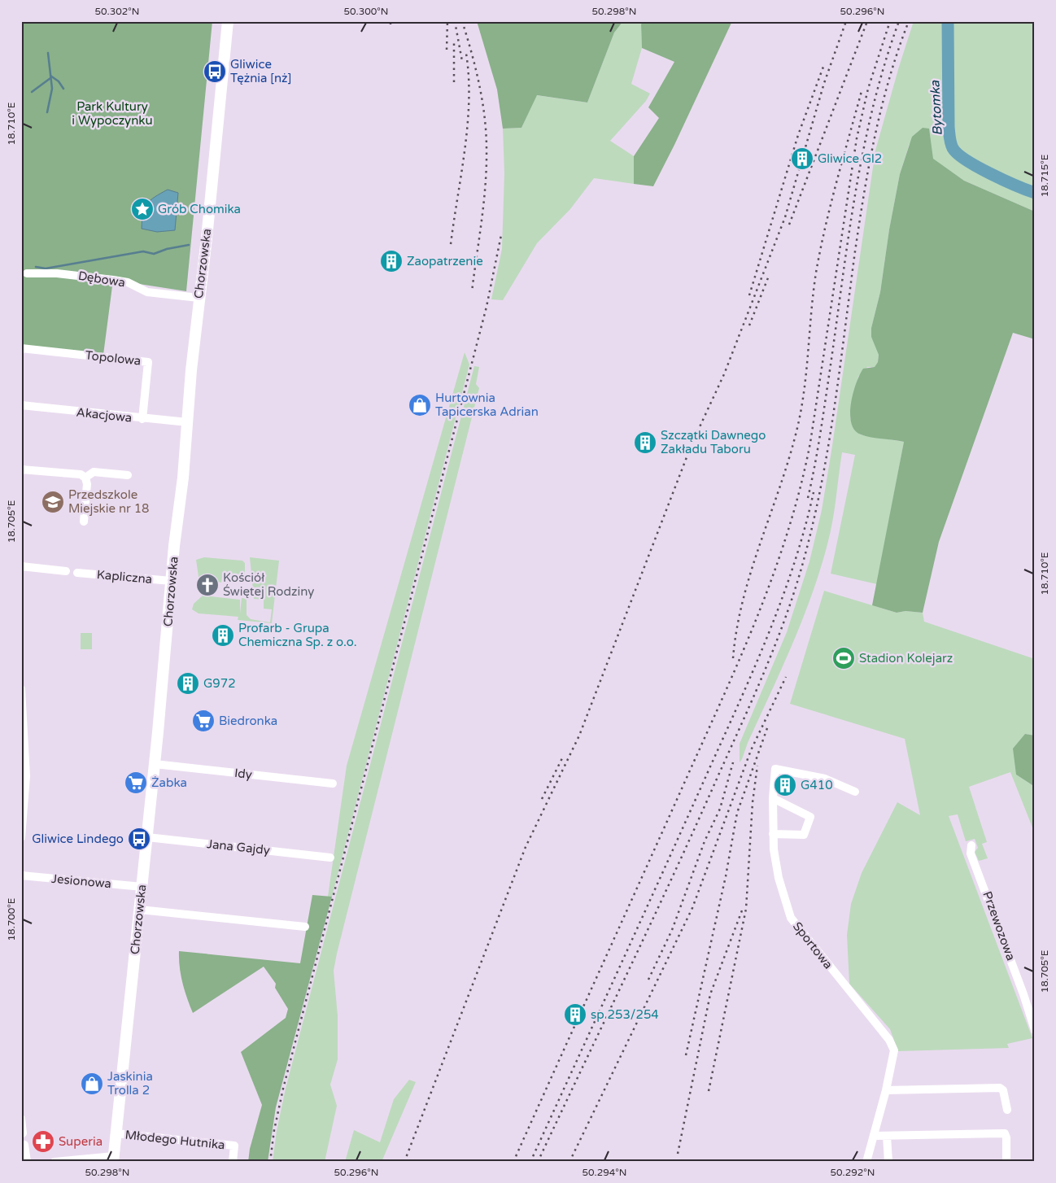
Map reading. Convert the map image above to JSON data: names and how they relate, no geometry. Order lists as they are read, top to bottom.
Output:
{
  "streets": {
    "main road": ["Chorzowska"],
    "street": [
      "Dębowa",
      "Topolowa",
      "Akacjowa",
      "Kapliczna",
      "Idy",
      "Jana Gajdy",
      "Jesionowa",
      "Przewozowa",
      "Sportowa",
      "Młodego Hutnika"
    ]
  },
  "crossings": [
    ["Chorzowska", "Dębowa"],
    ["Chorzowska", "Akacjowa"],
    ["Chorzowska", "Kapliczna"],
    ["Chorzowska", "Idy"],
    ["Chorzowska", "Jana Gajdy"],
    ["Chorzowska", "Jesionowa"],
    ["Chorzowska", "Młodego Hutnika"],
    ["Topolowa", "Akacjowa"]
  ],
  "water": ["Bytomka"],
  "parks": ["Park Kultury i Wypoczynku"],
  "places": {
    "bus stop": ["Gliwice Tężnia [nż]", "Gliwice Lindego"],
    "building": [
      "Gliwice Gl2",
      "Zaopatrzenie",
      "Szczątki Dawnego Zakładu Taboru",
      "Profarb - Grupa Chemiczna Sp. z o.o.",
      "G972",
      "G410",
      "sp 253/254"
    ],
    "place": ["Grób Chomika"],
    "shop": ["Hurtownia Tapicerska Adrian", "Jaskinia Trolla 2"],
    "school or university": ["Przedszkole Miejskie nr 18"],
    "church": ["Kościół Świętej Rodziny"],
    "sports": ["Stadion Kolejarz"],
    "supermarket": ["Biedronka", "Żabka"],
    "pharmacy": ["Superia"]
  },
  "coordinates": [
    "50.302°N",
    "50.300°N",
    "50.298°N",
    "50.296°N",
    "18.710°E",
    "18.715°E",
    "18.705°E",
    "18.700°E",
    "50.294°N",
    "50.292°N"
  ]
}
